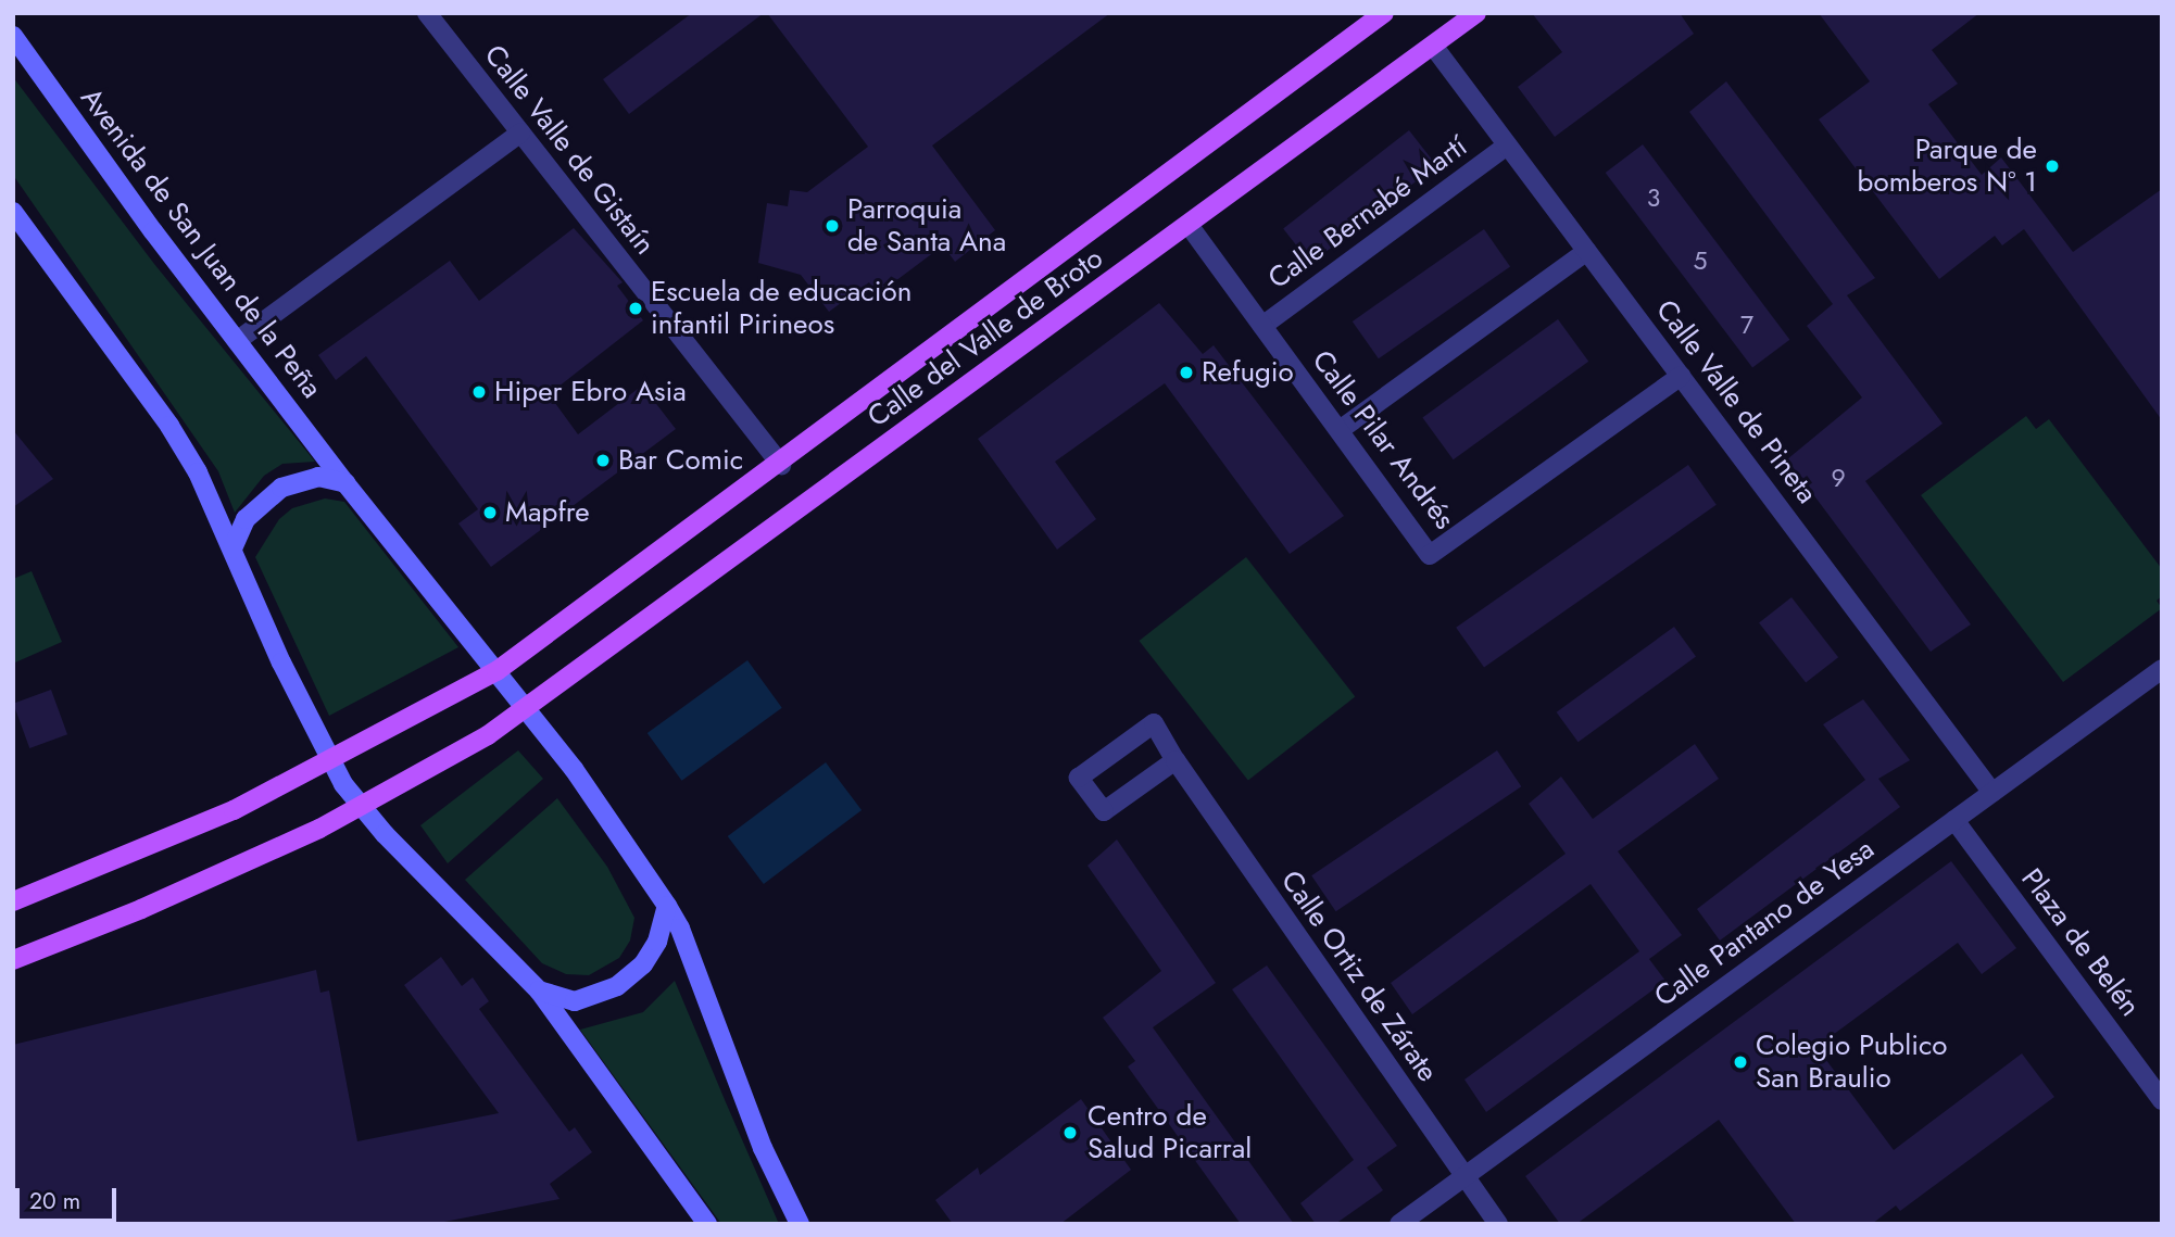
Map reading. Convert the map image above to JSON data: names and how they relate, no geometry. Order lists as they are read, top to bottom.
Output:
{
  "streets": {
    "main road": ["Avenida de San Juan de la Peña", "Calle del Valle de Broto"],
    "street": [
      "Calle Valle de Gistaín",
      "Calle Bernabé Martí",
      "Calle Valle de Pineta",
      "Calle Pilar Andrés",
      "Calle Pantano de Yesa",
      "Plaza de Belén",
      "Calle Ortiz de Zárate"
    ]
  },
  "crossings": [
    ["Calle Valle de Gistaín", "Calle del Valle de Broto"],
    ["Calle Bernabé Martí", "Calle Valle de Pineta"],
    ["Calle Bernabé Martí", "Calle Pilar Andrés"],
    ["Avenida de San Juan de la Peña", "Calle del Valle de Broto"],
    ["Calle del Valle de Broto", "Calle Valle de Pineta"],
    ["Calle del Valle de Broto", "Calle Pilar Andrés"],
    ["Calle Valle de Pineta", "Calle Pilar Andrés"],
    ["Calle Valle de Pineta", "Calle Pantano de Yesa"],
    ["Calle Pantano de Yesa", "Plaza de Belén"],
    ["Calle Pantano de Yesa", "Calle Ortiz de Zárate"]
  ],
  "places": [
    "Parque de bomberos Nº 1",
    "Parroquia de Santa Ana",
    "Escuela de educación infantil Pirineos",
    "Refugio",
    "Hiper Ebro Asia",
    "Bar Comic",
    "Mapfre",
    "Colegio Publico San Braulio",
    "Centro de Salud Picarral"
  ],
  "house_numbers": [
    "3",
    "5",
    "7",
    "9"
  ],
  "scale_bar": "20 m"
}
